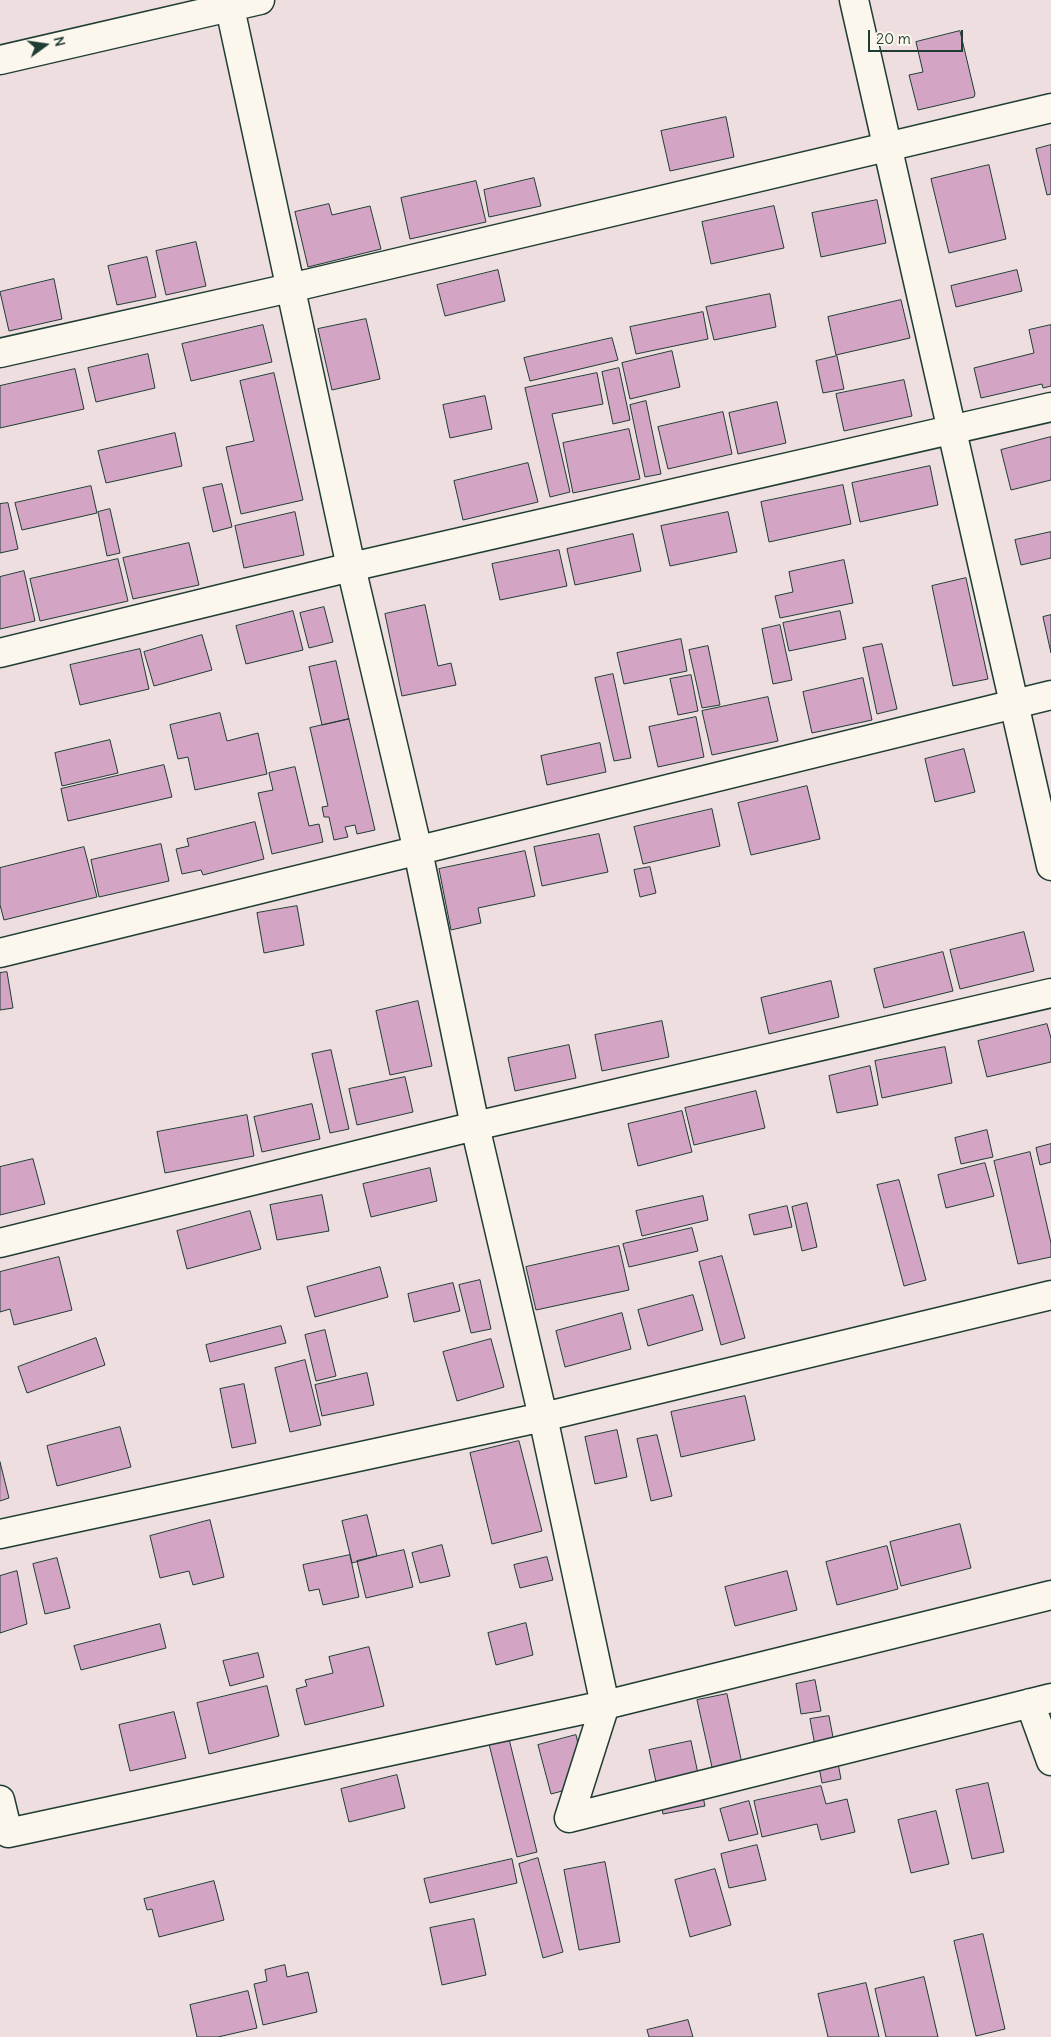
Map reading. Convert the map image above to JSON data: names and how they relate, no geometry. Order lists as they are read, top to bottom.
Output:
{
  "scale_bar": "20 m",
  "north": "right"
}
